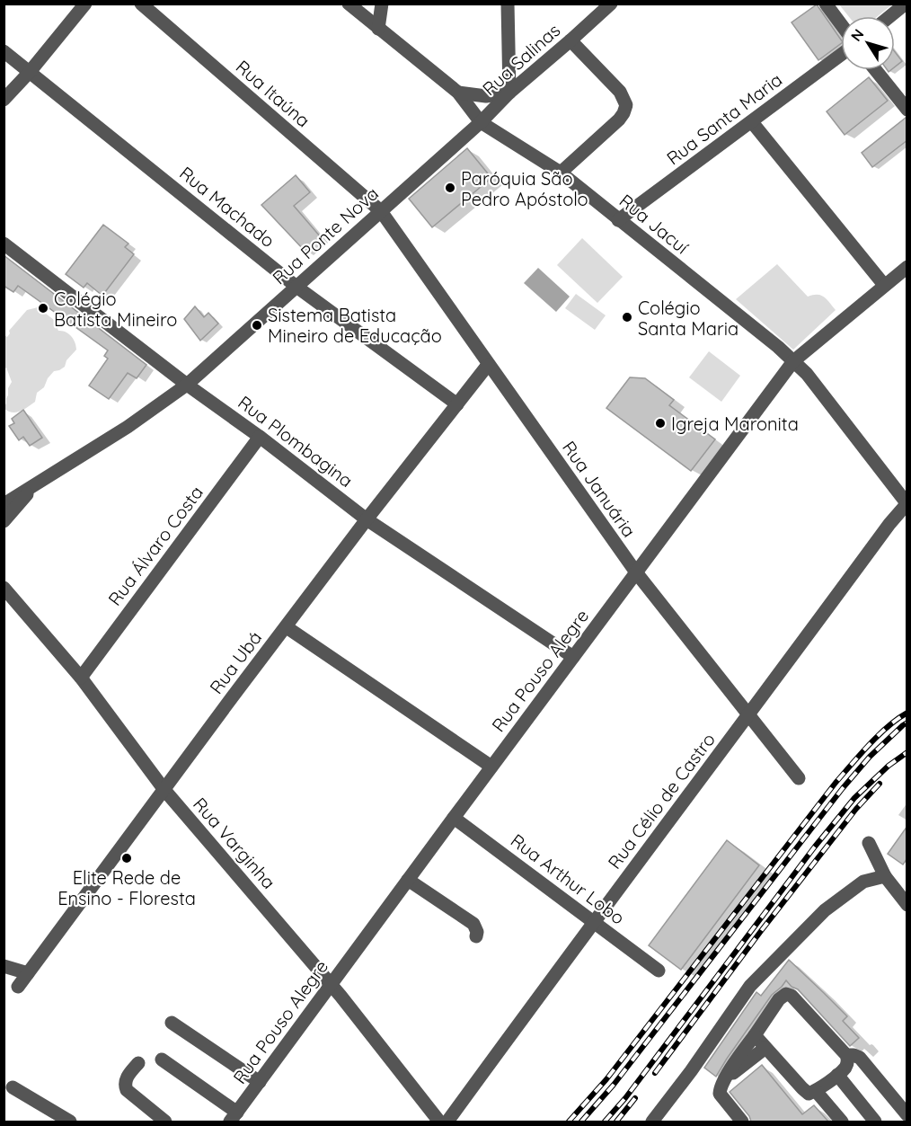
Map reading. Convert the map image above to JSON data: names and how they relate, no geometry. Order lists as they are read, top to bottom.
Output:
{
  "streets": {
    "street": [
      "Rua Salinas",
      "Rua Itaúna",
      "Rua Santa Maria",
      "Rua Machado",
      "Rua Jacuí",
      "Rua Ponte Nova",
      "Rua Plombagina",
      "Rua Januária",
      "Rua Álvaro Costa",
      "Rua Ubá",
      "Rua Pouso Alegre",
      "Rua Célio de Castro",
      "Rua Varginha",
      "Rua Arthur Lobo"
    ]
  },
  "crossings": [
    ["Rua Salinas", "Rua Jacuí"],
    ["Rua Salinas", "Rua Ponte Nova"],
    ["Rua Itaúna", "Rua Ponte Nova"],
    ["Rua Itaúna", "Rua Januária"],
    ["Rua Santa Maria", "Rua Jacuí"],
    ["Rua Machado", "Rua Ponte Nova"],
    ["Rua Machado", "Rua Ubá"],
    ["Rua Jacuí", "Rua Ponte Nova"],
    ["Rua Jacuí", "Rua Pouso Alegre"],
    ["Rua Jacuí", "Rua Célio de Castro"],
    ["Rua Ponte Nova", "Rua Plombagina"],
    ["Rua Ponte Nova", "Rua Januária"],
    ["Rua Plombagina", "Rua Álvaro Costa"],
    ["Rua Plombagina", "Rua Ubá"],
    ["Rua Plombagina", "Rua Pouso Alegre"],
    ["Rua Januária", "Rua Ubá"],
    ["Rua Januária", "Rua Pouso Alegre"],
    ["Rua Januária", "Rua Célio de Castro"],
    ["Rua Álvaro Costa", "Rua Varginha"],
    ["Rua Ubá", "Rua Varginha"],
    ["Rua Pouso Alegre", "Rua Varginha"],
    ["Rua Pouso Alegre", "Rua Arthur Lobo"],
    ["Rua Célio de Castro", "Rua Arthur Lobo"]
  ],
  "places": [
    "Paróquia São Pedro Apóstolo",
    "Colégio Batista Mineiro",
    "Colégio Santa Maria",
    "Sistema Batista Mineiro de Educação",
    "Igreja Maronita",
    "Elite Rede de Ensino - Floresta"
  ],
  "north": "top left"
}
